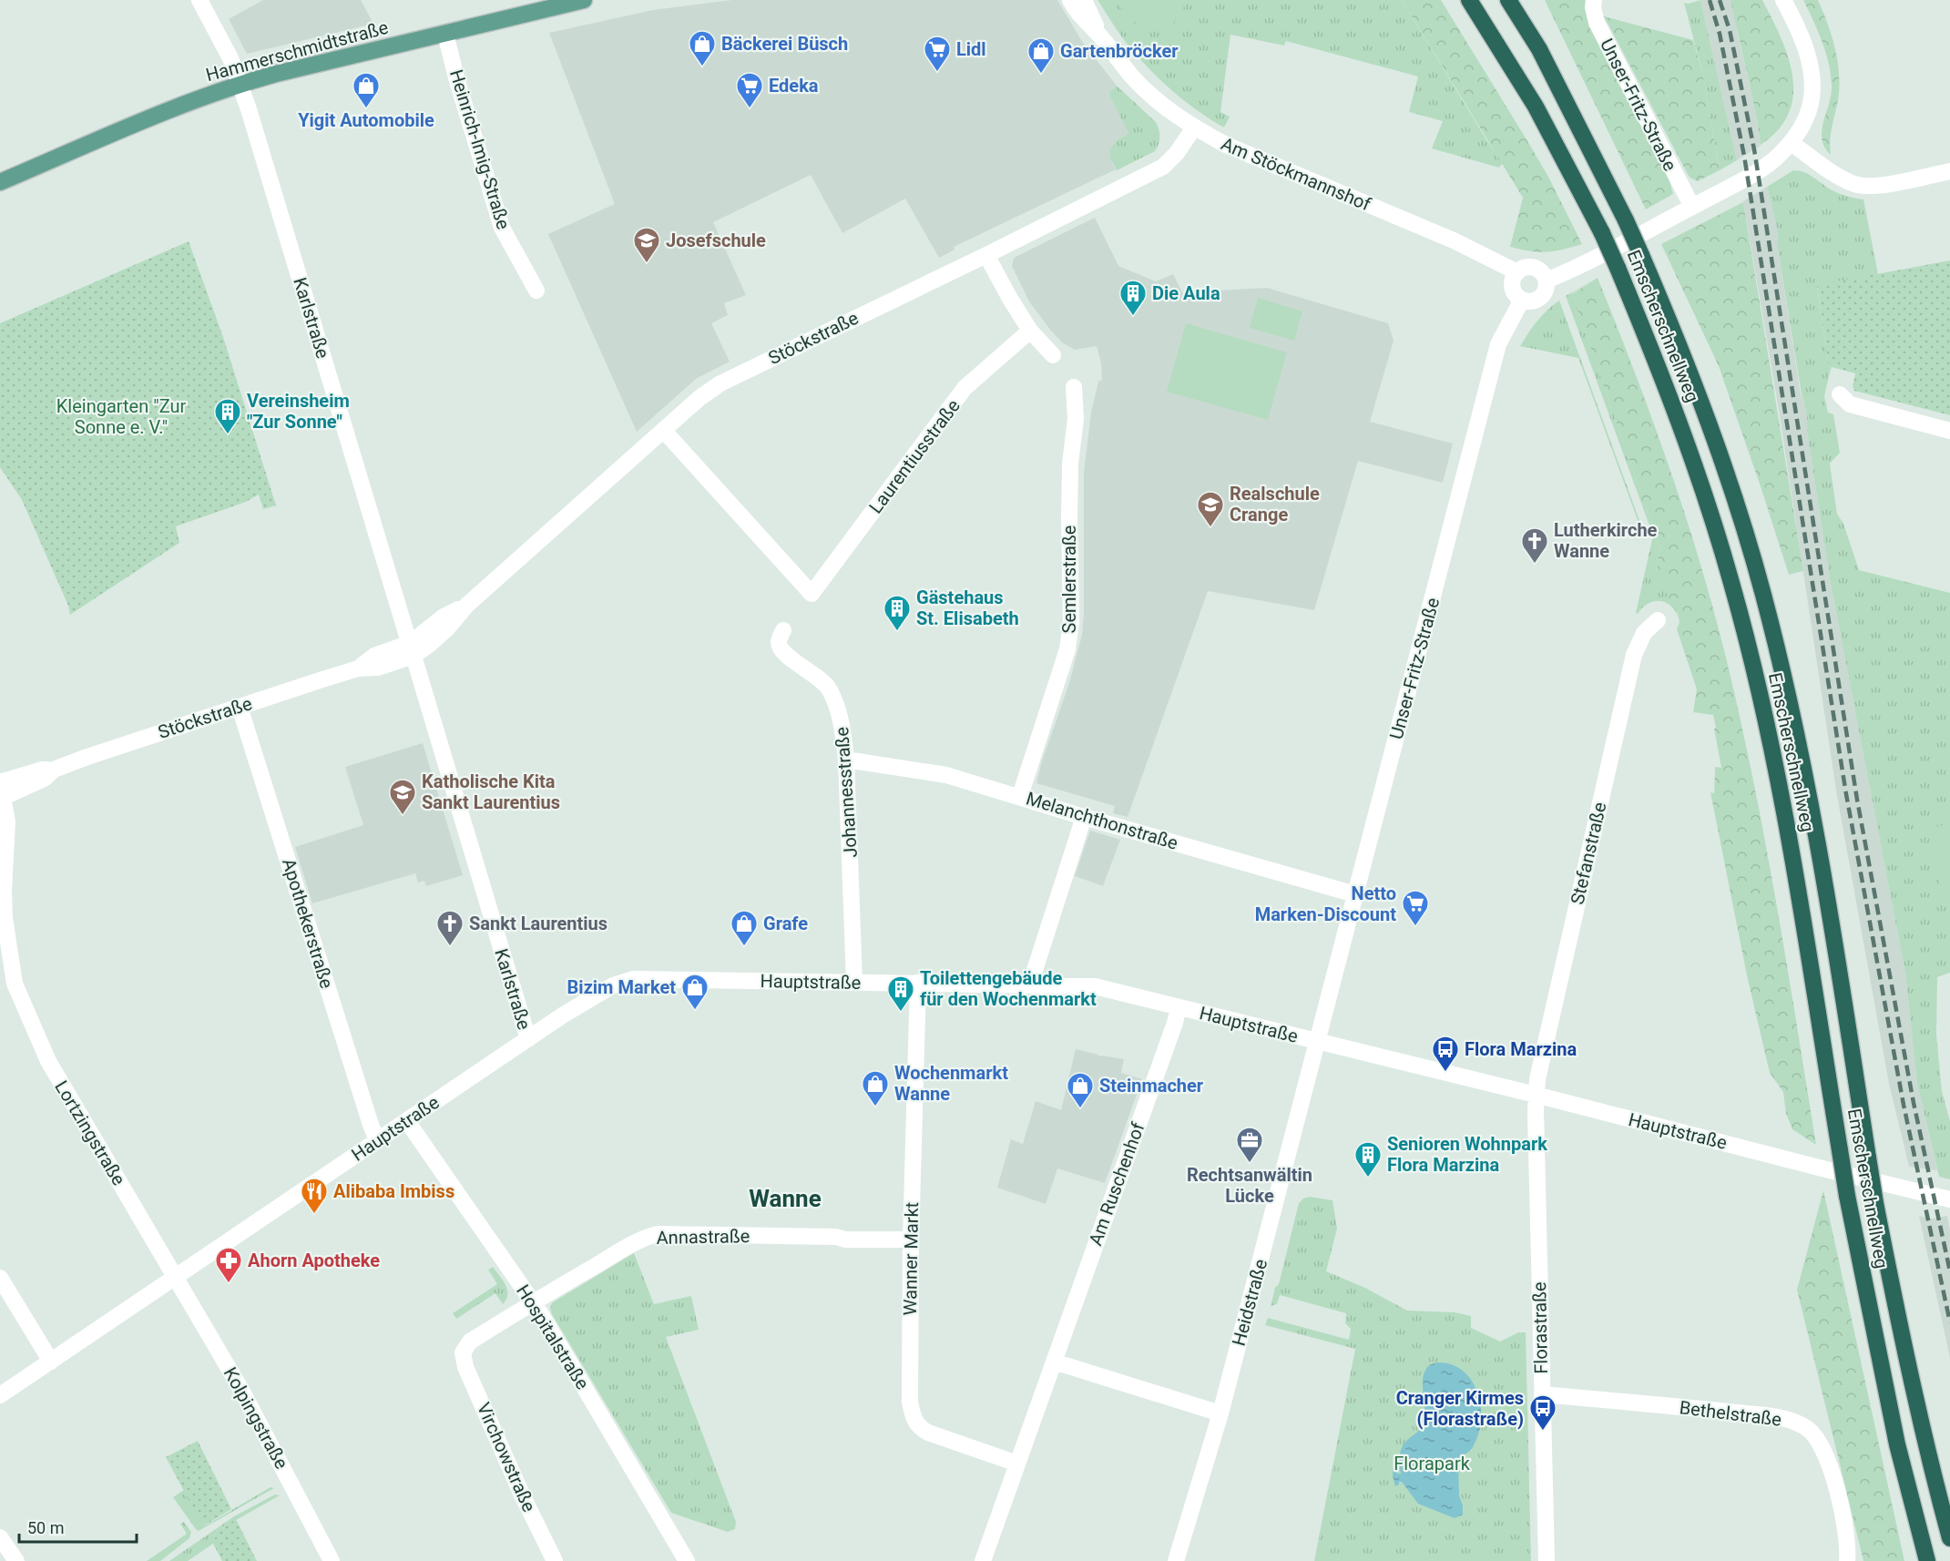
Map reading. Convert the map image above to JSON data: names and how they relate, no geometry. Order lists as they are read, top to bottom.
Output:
{
  "streets": {
    "highway": ["Emscherschnellweg"],
    "main road": ["Hammerschmidtstraße"],
    "street": [
      "Unser-Fritz-Straße",
      "Heinrich-Imig-Straße",
      "Am Stöckmannshof",
      "Karlstraße",
      "Stöckstraße",
      "Laurentiusstraße",
      "Semlerstraße",
      "Johannesstraße",
      "Melanchthonstraße",
      "Stefanstraße",
      "Apothekerstraße",
      "Hauptstraße",
      "Lortzingstraße",
      "Am Ruschenhof",
      "Annastraße",
      "Wanner Markt",
      "Heidstraße",
      "Florastraße",
      "Hospitalstraße",
      "Bethelstraße",
      "Kolpingstraße",
      "Virchowstraße"
    ]
  },
  "crossings": [
    ["Hammerschmidtstraße", "Heinrich-Imig-Straße"],
    ["Hammerschmidtstraße", "Karlstraße"],
    ["Unser-Fritz-Straße", "Am Stöckmannshof"],
    ["Unser-Fritz-Straße", "Melanchthonstraße"],
    ["Unser-Fritz-Straße", "Hauptstraße"],
    ["Unser-Fritz-Straße", "Heidstraße"],
    ["Am Stöckmannshof", "Stöckstraße"],
    ["Karlstraße", "Stöckstraße"],
    ["Karlstraße", "Hauptstraße"],
    ["Stöckstraße", "Laurentiusstraße"],
    ["Stöckstraße", "Apothekerstraße"],
    ["Stöckstraße", "Lortzingstraße"],
    ["Semlerstraße", "Melanchthonstraße"],
    ["Johannesstraße", "Melanchthonstraße"],
    ["Johannesstraße", "Hauptstraße"],
    ["Stefanstraße", "Hauptstraße"],
    ["Stefanstraße", "Florastraße"],
    ["Apothekerstraße", "Hauptstraße"],
    ["Hauptstraße", "Lortzingstraße"],
    ["Hauptstraße", "Am Ruschenhof"],
    ["Hauptstraße", "Wanner Markt"],
    ["Hauptstraße", "Heidstraße"],
    ["Hauptstraße", "Florastraße"],
    ["Hauptstraße", "Hospitalstraße"],
    ["Hauptstraße", "Kolpingstraße"],
    ["Lortzingstraße", "Kolpingstraße"],
    ["Am Ruschenhof", "Wanner Markt"],
    ["Annastraße", "Wanner Markt"],
    ["Annastraße", "Hospitalstraße"],
    ["Annastraße", "Virchowstraße"],
    ["Florastraße", "Bethelstraße"]
  ],
  "districts": ["Wanne"],
  "parks": ["Kleingarten \"Zur Sonne e. V.\"", "Florapark"],
  "places": {
    "shop": [
      "Bäckerei Büsch",
      "Gartenbröcker",
      "Yigit Automobile",
      "Grafe",
      "Bizim Market",
      "Wochenmarkt Wanne",
      "Steinmacher"
    ],
    "supermarket": ["Lidl", "Edeka", "Netto Marken-Discount"],
    "school or university": ["Josefschule", "Realschule Crange", "Katholische Kita Sankt Laurentius"],
    "building": [
      "Die Aula",
      "Vereinsheim \"Zur Sonne\"",
      "Gästehaus St. Elisabeth",
      "Toilettengebäude für den Wochenmarkt",
      "Senioren Wohnpark Flora Marzina"
    ],
    "church": ["Lutherkirche Wanne", "Sankt Laurentius"],
    "bus stop": ["Flora Marzina", "Cranger Kirmes (Florastraße)"],
    "office": ["Rechtsanwältin Lücke"],
    "restaurant": ["Alibaba Imbiss"],
    "pharmacy": ["Ahorn Apotheke"]
  },
  "scale_bar": "50 m"
}
